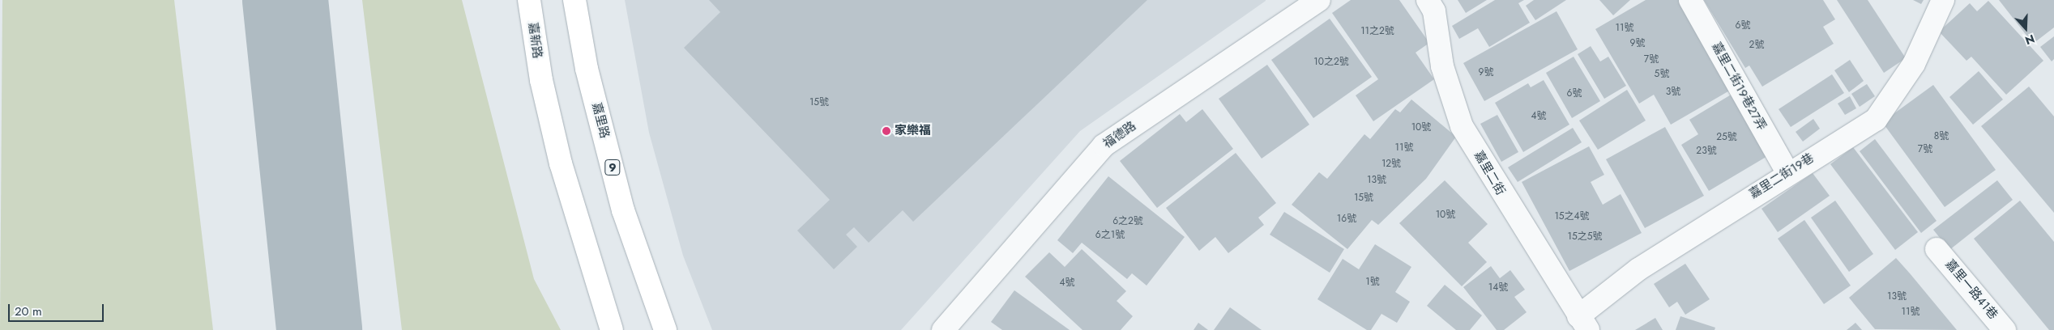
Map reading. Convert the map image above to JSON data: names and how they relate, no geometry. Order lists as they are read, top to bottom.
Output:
{
  "streets": {
    "main road": ["嘉新路", "嘉里路", "9"],
    "street": [
      "嘉里二街19巷27弄",
      "福德路",
      "嘉里二街",
      "嘉里二街19巷",
      "嘉里一路41巷"
    ]
  },
  "crossings": [
    ["嘉里二街19巷27弄", "嘉里二街19巷"],
    ["嘉里二街", "嘉里二街19巷"]
  ],
  "places": ["家樂福"],
  "house_numbers": [
    "6號",
    "11號",
    "11之2號",
    "9號",
    "2號",
    "7號",
    "10之2號",
    "9號",
    "5號",
    "3號",
    "6號",
    "15號",
    "4號",
    "10號",
    "8號",
    "25號",
    "11號",
    "7號",
    "23號",
    "12號",
    "13號",
    "15號",
    "10號",
    "15之4號",
    "16號",
    "6之2號",
    "6之1號",
    "15之5號",
    "1號",
    "4號",
    "14號",
    "13號",
    "11號"
  ],
  "scale_bar": "20 m",
  "north": "bottom"
}
